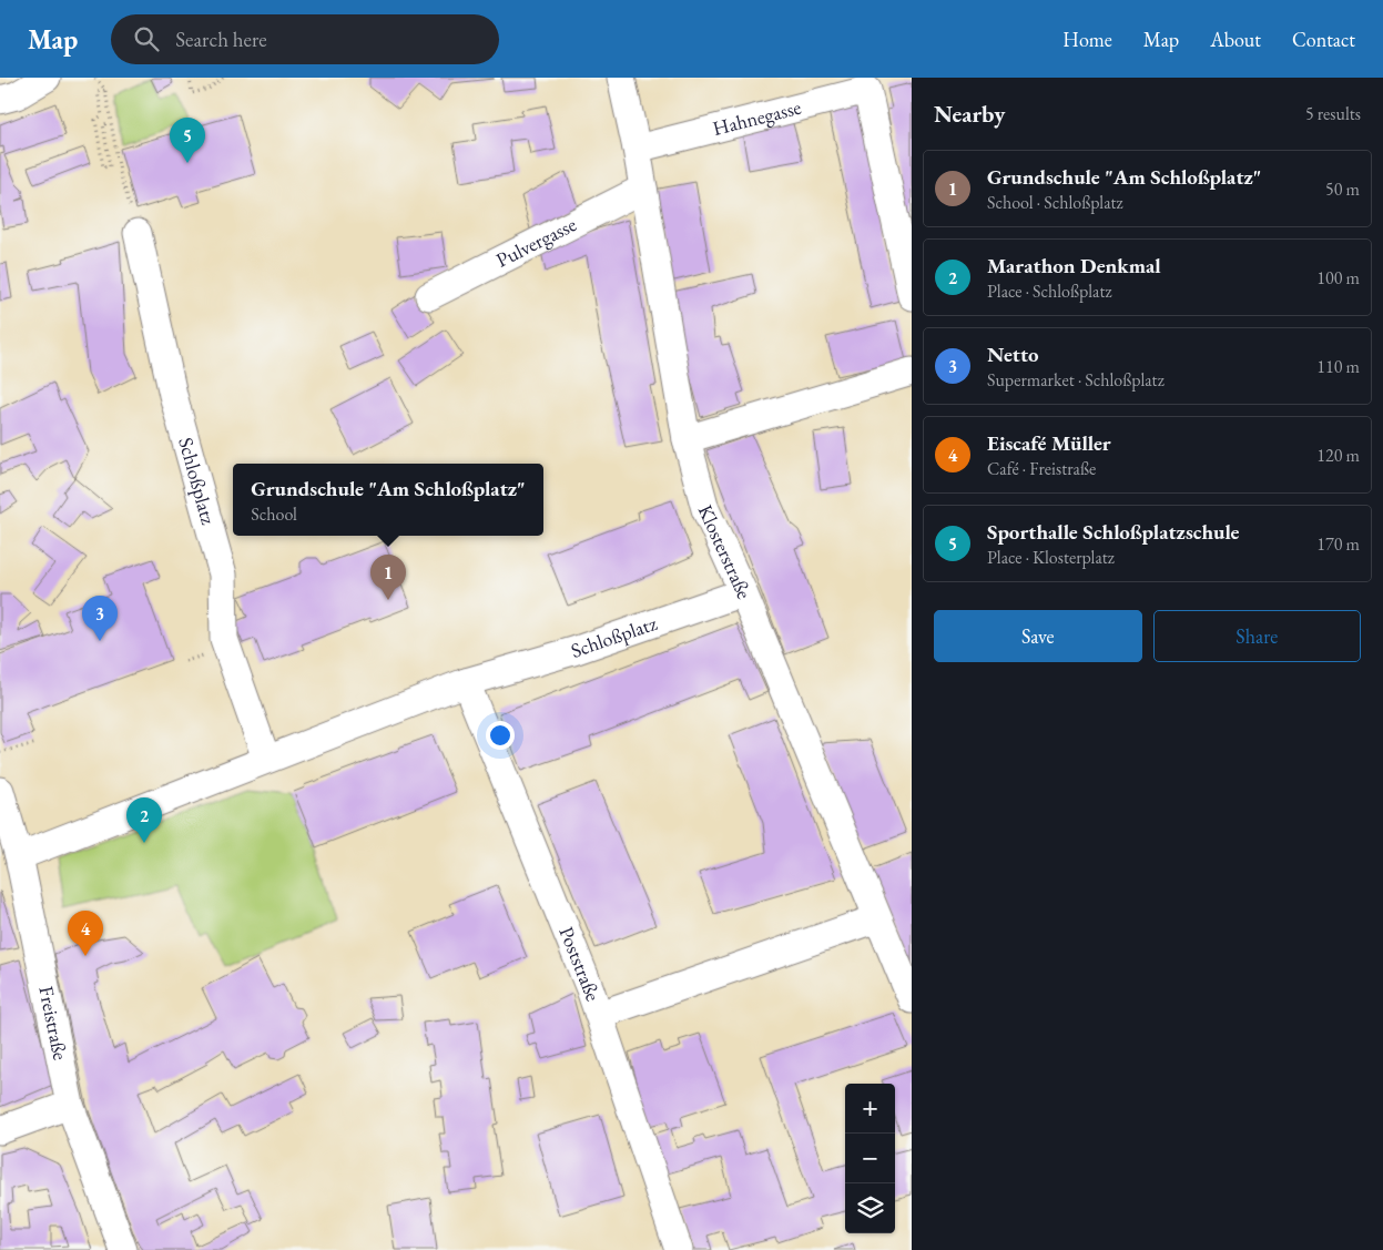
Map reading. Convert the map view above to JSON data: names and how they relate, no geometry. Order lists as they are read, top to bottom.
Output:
{
  "streets": {
    "street": [
      "Hahnegasse",
      "Pulvergasse",
      "Schloßplatz",
      "Klosterstraße",
      "Poststraße",
      "Freistraße"
    ]
  },
  "crossings": [
    ["Hahnegasse", "Klosterstraße"],
    ["Pulvergasse", "Klosterstraße"],
    ["Schloßplatz", "Klosterstraße"],
    ["Schloßplatz", "Poststraße"],
    ["Schloßplatz", "Freistraße"]
  ],
  "page": {
    "header": "Map",
    "search": "Search here",
    "nav": [
      "Home",
      "Map",
      "About",
      "Contact"
    ],
    "heading": ["Nearby", "5 results"],
    "pins": [
      "5",
      "1",
      "3",
      "2",
      "4"
    ],
    "list": [
      {
        "mark": "1",
        "name": "Grundschule \"Am Schloßplatz\"",
        "note": "School · Schloßplatz",
        "value": "50 m"
      },
      {
        "mark": "2",
        "name": "Marathon Denkmal",
        "note": "Place · Schloßplatz",
        "value": "100 m"
      },
      {
        "mark": "3",
        "name": "Netto",
        "note": "Supermarket · Schloßplatz",
        "value": "110 m"
      },
      {
        "mark": "4",
        "name": "Eiscafé Müller",
        "note": "Café · Freistraße",
        "value": "120 m"
      },
      {
        "mark": "5",
        "name": "Sporthalle Schloßplatzschule",
        "note": "Place · Klosterplatz",
        "value": "170 m"
      }
    ],
    "popup": ["Grundschule \"Am Schloßplatz\"", "School"],
    "buttons": ["Save", "Share"],
    "map_buttons": ["+", "−"]
  }
}
